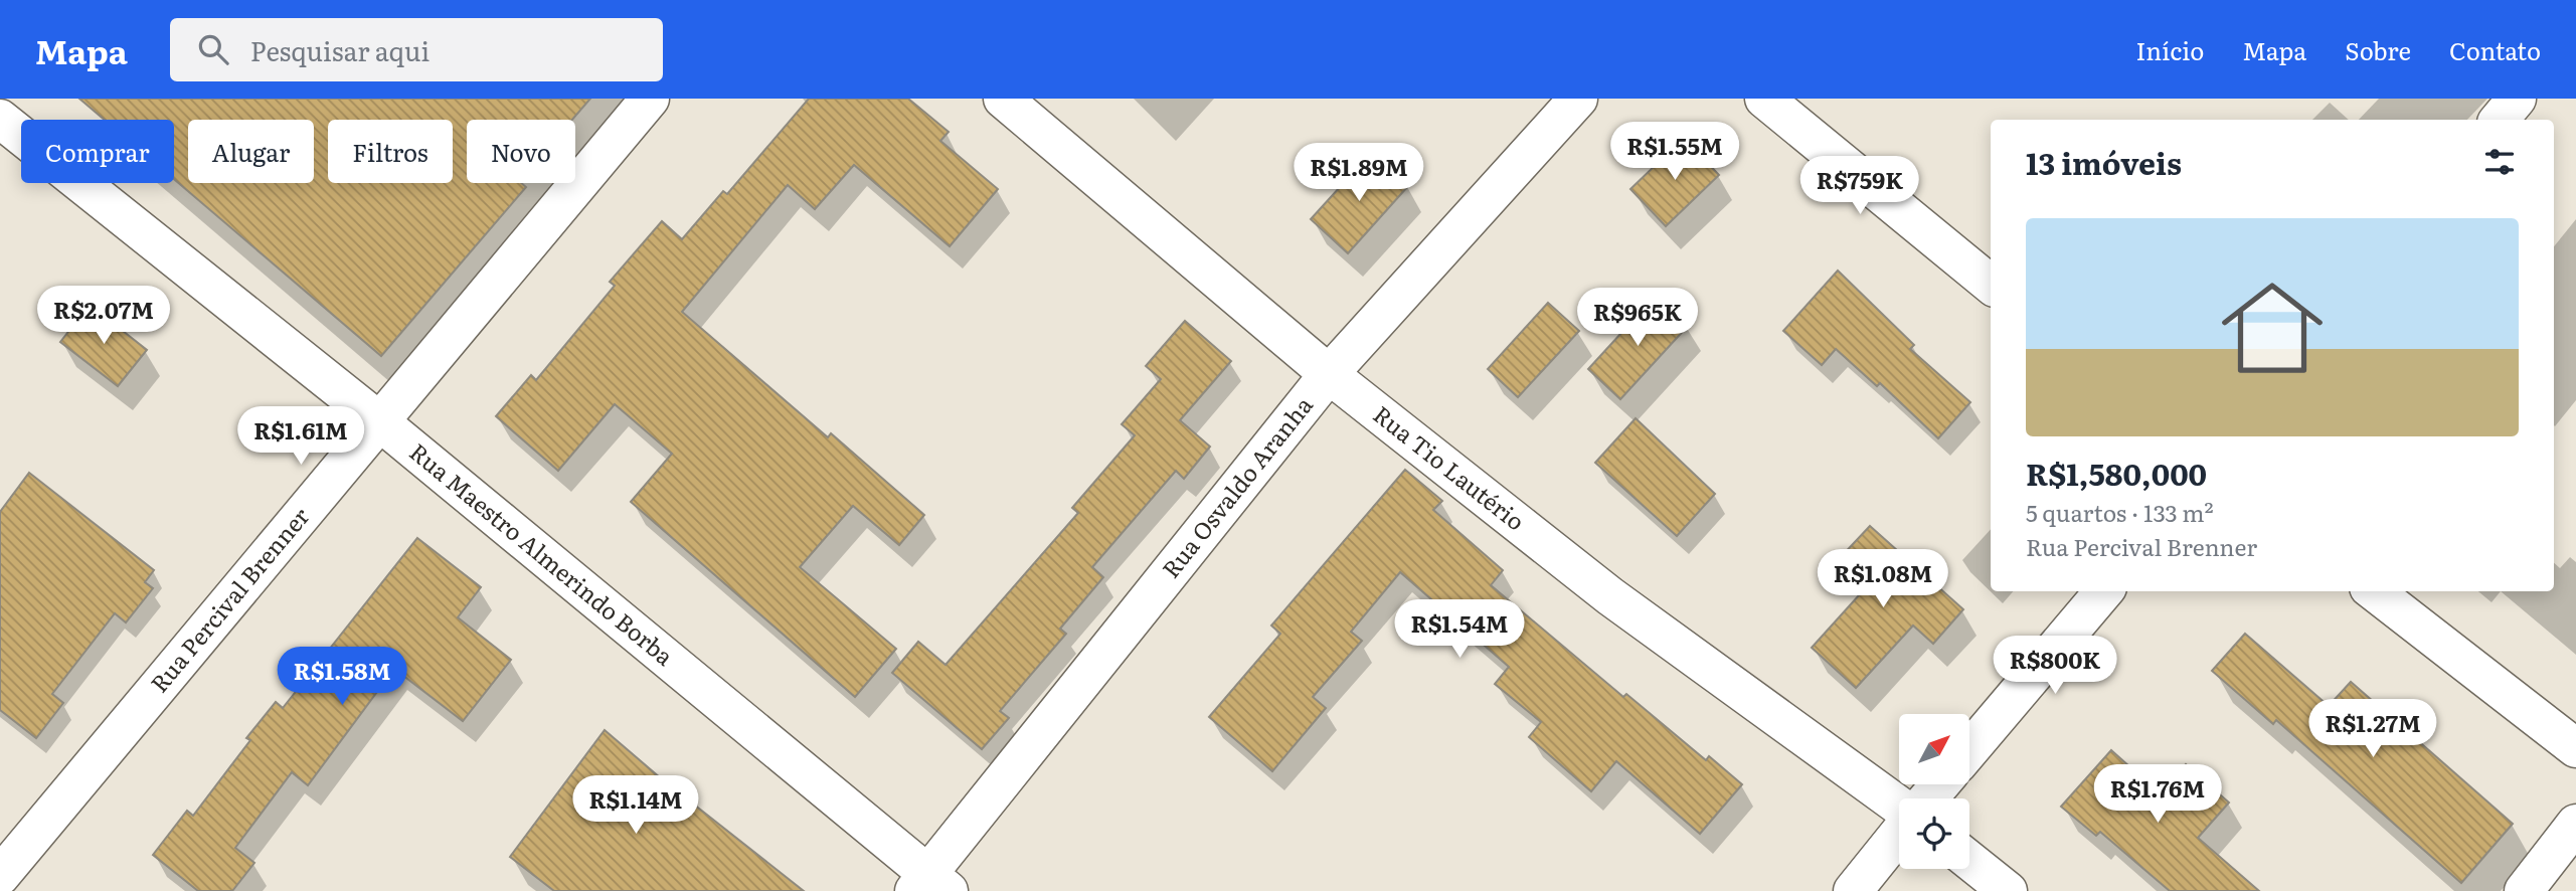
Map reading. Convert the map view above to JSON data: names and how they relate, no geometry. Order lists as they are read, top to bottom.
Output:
{
  "streets": {
    "street": [
      "Rua Tio Lautério",
      "Rua Osvaldo Aranha",
      "Rua Maestro Almerindo Borba",
      "Rua Percival Brenner"
    ]
  },
  "crossings": [
    ["Rua Tio Lautério", "Rua Osvaldo Aranha"],
    ["Rua Osvaldo Aranha", "Rua Maestro Almerindo Borba"],
    ["Rua Maestro Almerindo Borba", "Rua Percival Brenner"]
  ],
  "north": "top right",
  "page": {
    "header": "Mapa",
    "search": "Pesquisar aqui",
    "nav": [
      "Início",
      "Mapa",
      "Sobre",
      "Contato"
    ],
    "chip": [
      "Comprar",
      "Alugar",
      "Filtros",
      "Novo"
    ],
    "heading": "13 imóveis",
    "price": [
      "R$1.55M",
      "R$1.89M",
      "R$759K",
      "R$2.07M",
      "R$965K",
      "R$1.61M",
      "R$1.08M",
      "R$1.54M",
      "R$800K",
      "R$1.58M",
      "R$1.27M",
      "R$1.76M",
      "R$1.14M"
    ],
    "list": [
      {
        "name": "R$1,580,000",
        "note": "5 quartos · 133 m² · Rua Percival Brenner"
      }
    ]
  }
}
